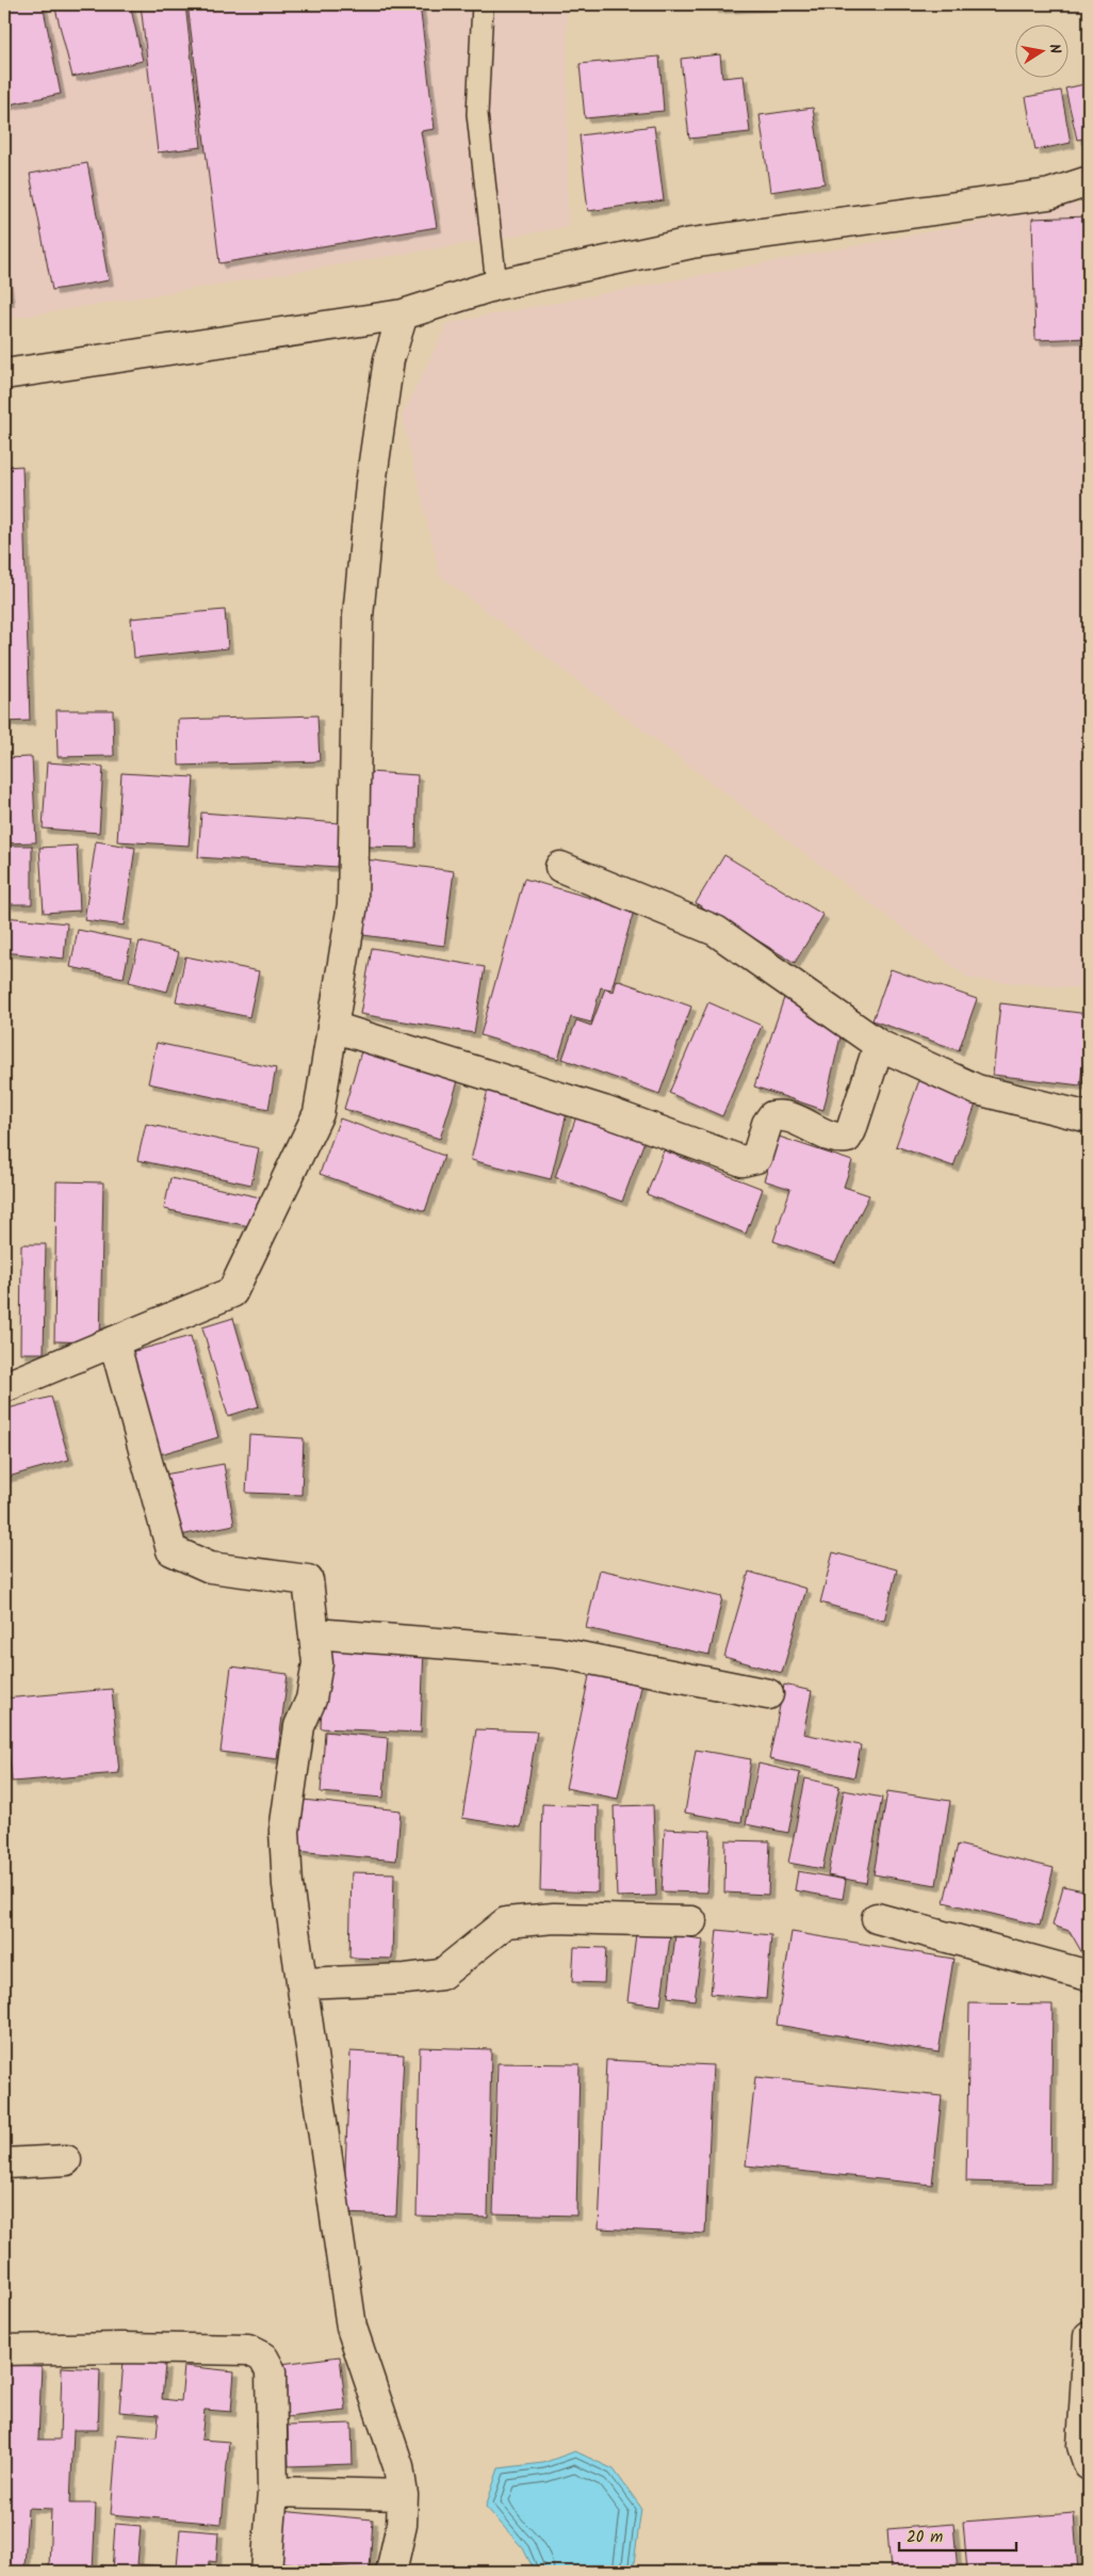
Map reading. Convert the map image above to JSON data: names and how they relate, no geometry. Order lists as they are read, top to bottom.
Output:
{
  "scale_bar": "20 m",
  "north": "right"
}
